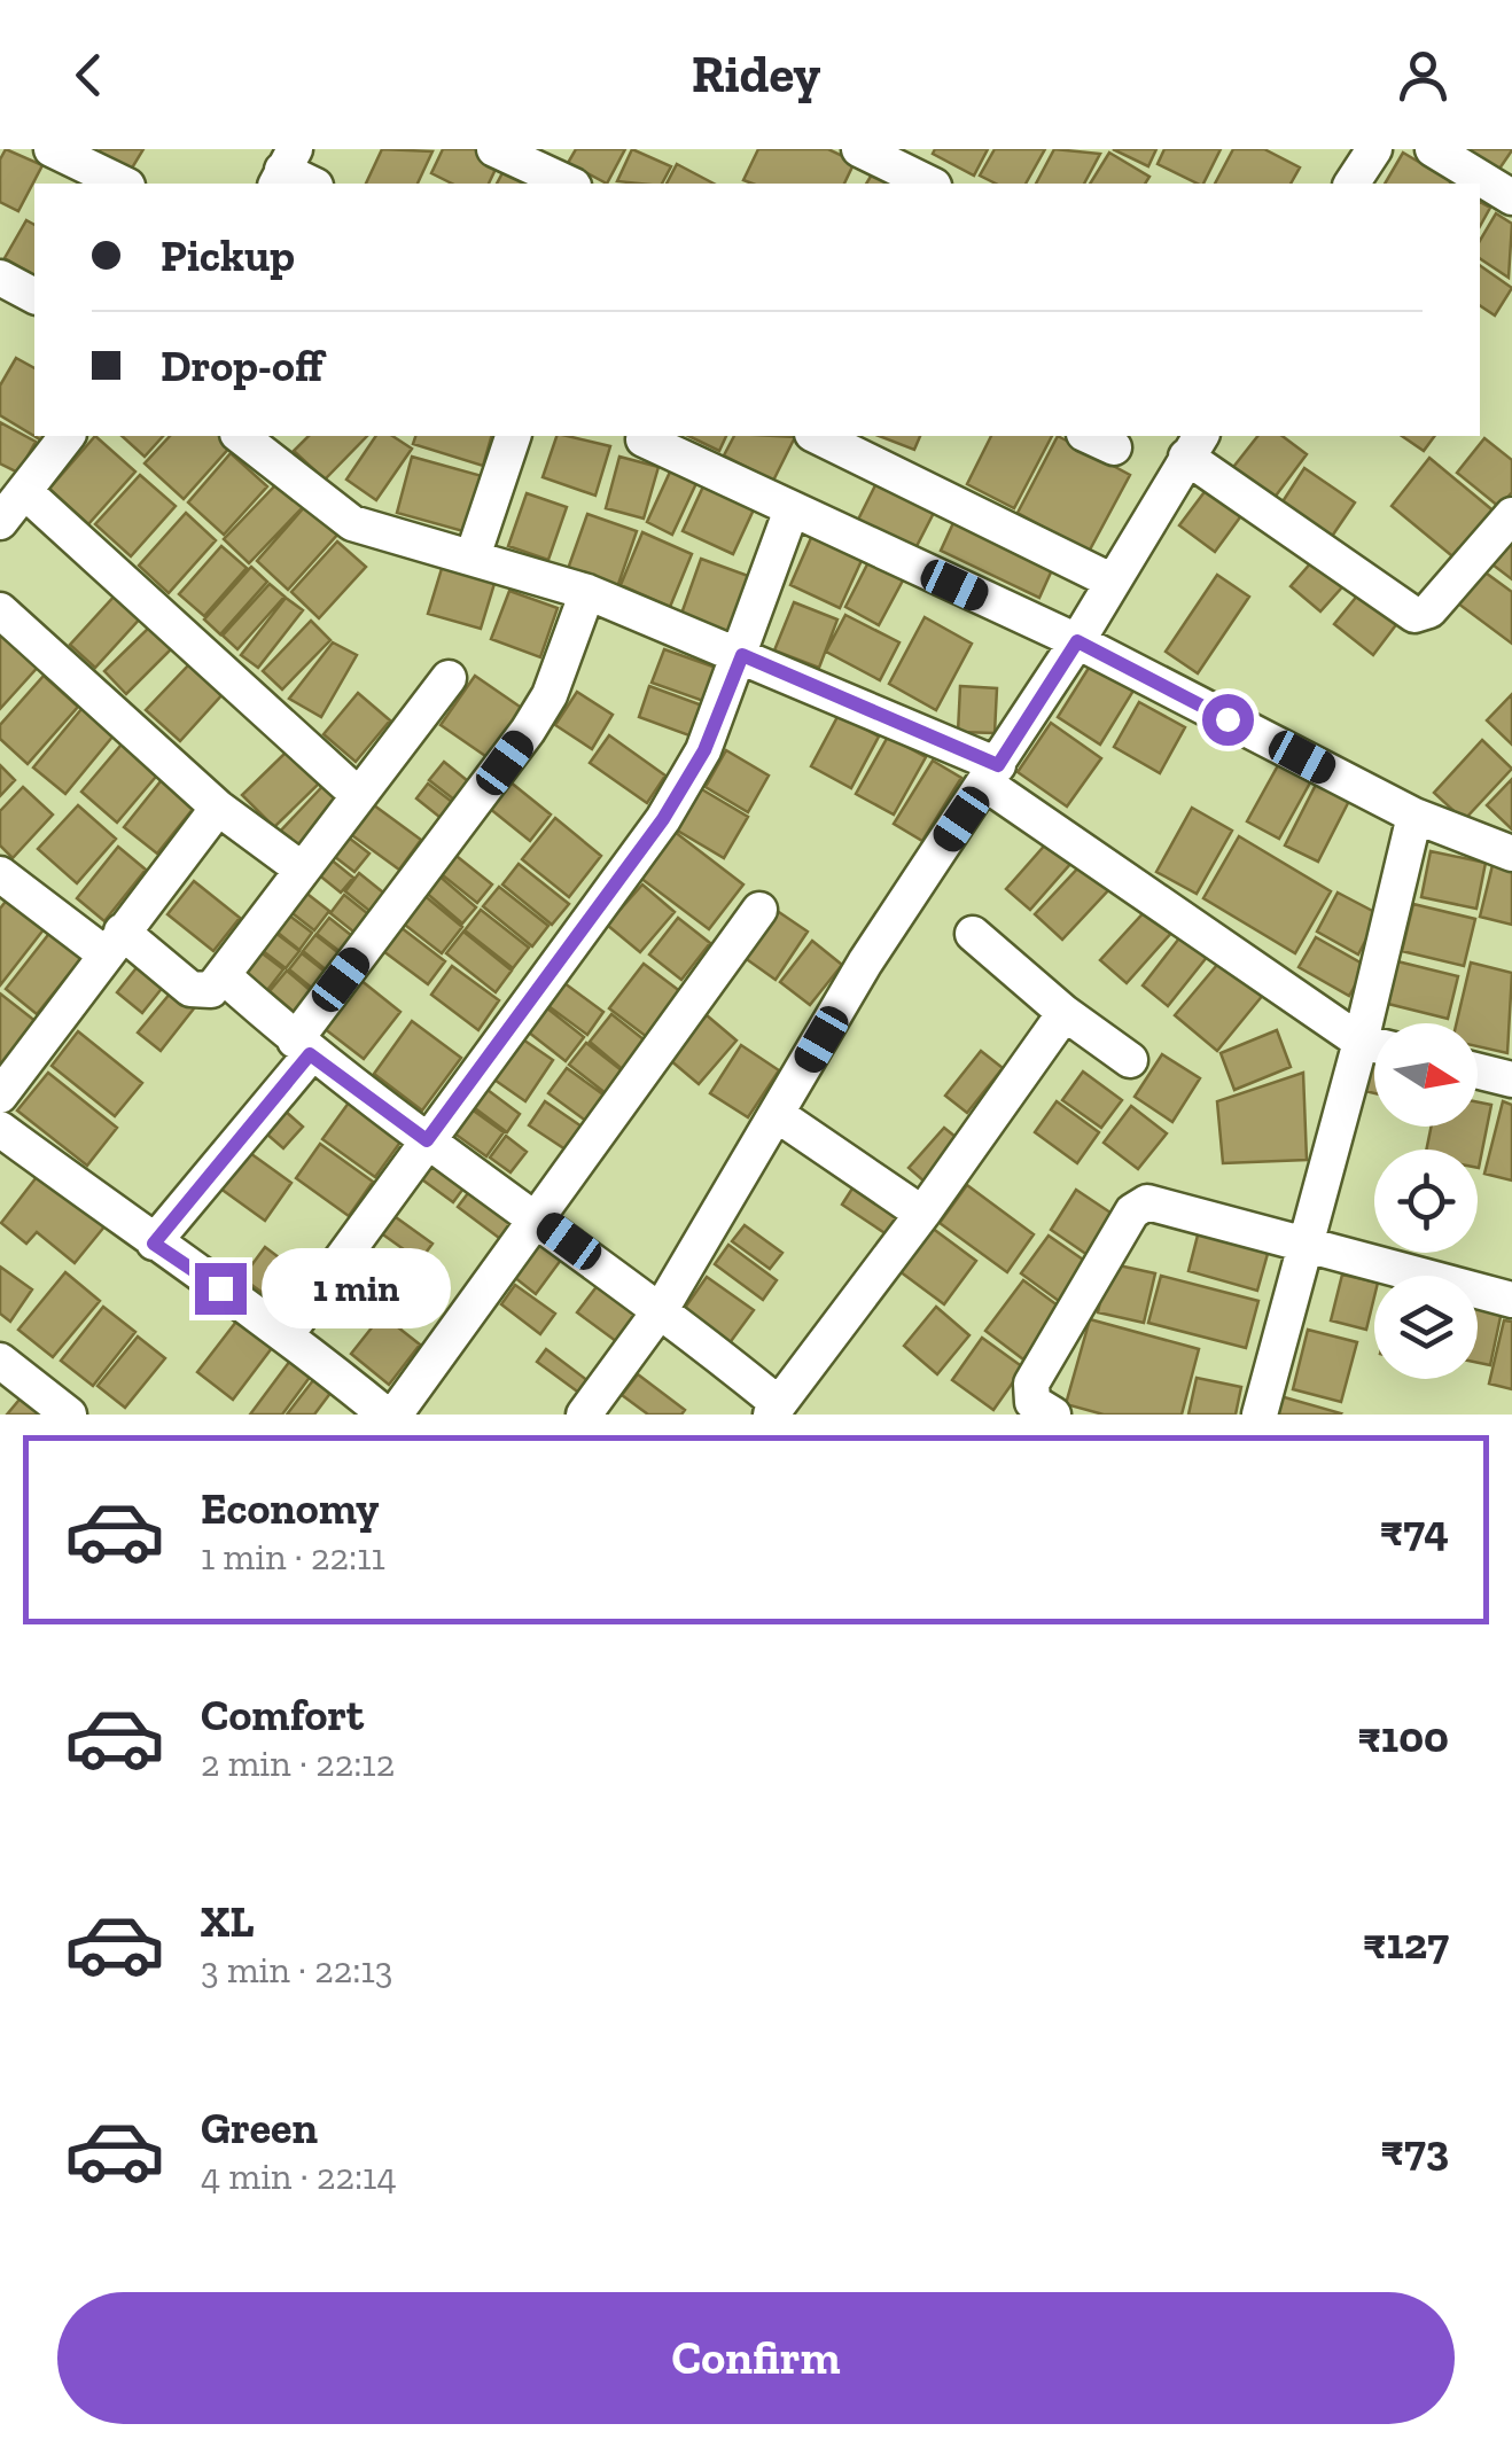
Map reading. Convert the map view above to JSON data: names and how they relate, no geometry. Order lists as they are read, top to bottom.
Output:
{
  "north": "right",
  "page": {
    "header": "Ridey",
    "banner": ["Pickup", "Drop-off"],
    "bubble": "1 min",
    "list": [
      {
        "name": "Economy",
        "note": "1 min · 22:11",
        "value": "₹74"
      },
      {
        "name": "Comfort",
        "note": "2 min · 22:12",
        "value": "₹100"
      },
      {
        "name": "XL",
        "note": "3 min · 22:13",
        "value": "₹127"
      },
      {
        "name": "Green",
        "note": "4 min · 22:14",
        "value": "₹73"
      }
    ],
    "buttons": "Confirm"
  }
}
